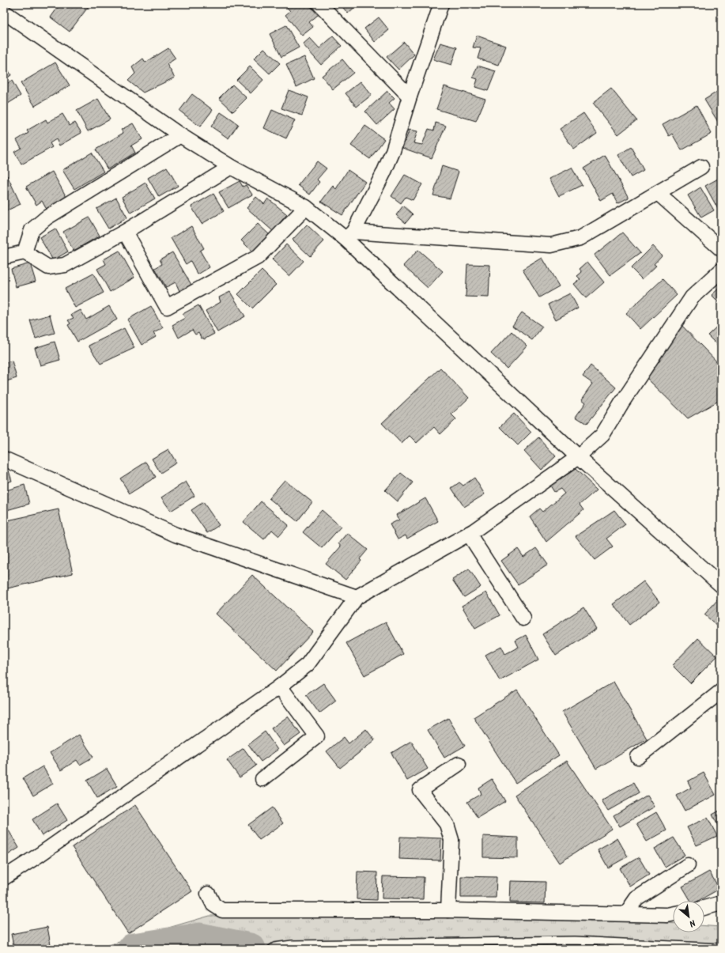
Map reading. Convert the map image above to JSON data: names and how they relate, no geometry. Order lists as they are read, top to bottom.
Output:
{
  "north": "bottom right"
}
